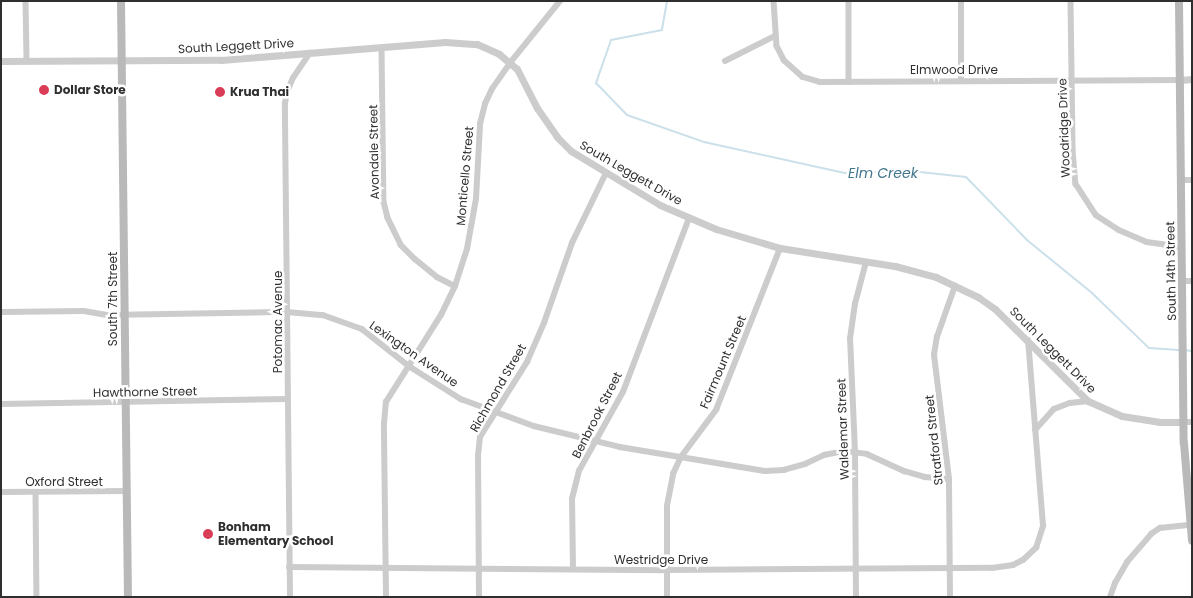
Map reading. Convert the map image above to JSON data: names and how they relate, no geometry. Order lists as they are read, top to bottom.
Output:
{
  "streets": {
    "main road": ["South 14th Street", "South 7th Street"],
    "street": [
      "South Leggett Drive",
      "Elmwood Drive",
      "Woodridge Drive",
      "Avondale Street",
      "Monticello Street",
      "Potomac Avenue",
      "Lexington Avenue",
      "Fairmount Street",
      "Richmond Street",
      "Hawthorne Street",
      "Benbrook Street",
      "Waldemar Street",
      "Stratford Street",
      "Oxford Street",
      "Westridge Drive"
    ]
  },
  "crossings": [
    ["South Leggett Drive", "Avondale Street"],
    ["South Leggett Drive", "Monticello Street"],
    ["South Leggett Drive", "South 14th Street"],
    ["South Leggett Drive", "South 7th Street"],
    ["South Leggett Drive", "Potomac Avenue"],
    ["South Leggett Drive", "Fairmount Street"],
    ["South Leggett Drive", "Richmond Street"],
    ["South Leggett Drive", "Benbrook Street"],
    ["South Leggett Drive", "Waldemar Street"],
    ["South Leggett Drive", "Stratford Street"],
    ["Elmwood Drive", "Woodridge Drive"],
    ["Elmwood Drive", "South 14th Street"],
    ["Woodridge Drive", "South 14th Street"],
    ["Avondale Street", "Monticello Street"],
    ["Monticello Street", "Lexington Avenue"],
    ["Monticello Street", "Westridge Drive"],
    ["South 7th Street", "Lexington Avenue"],
    ["South 7th Street", "Hawthorne Street"],
    ["South 7th Street", "Oxford Street"],
    ["Potomac Avenue", "Lexington Avenue"],
    ["Potomac Avenue", "Hawthorne Street"],
    ["Potomac Avenue", "Westridge Drive"],
    ["Lexington Avenue", "Fairmount Street"],
    ["Lexington Avenue", "Richmond Street"],
    ["Lexington Avenue", "Benbrook Street"],
    ["Lexington Avenue", "Waldemar Street"],
    ["Lexington Avenue", "Stratford Street"],
    ["Fairmount Street", "Westridge Drive"],
    ["Richmond Street", "Westridge Drive"],
    ["Benbrook Street", "Westridge Drive"],
    ["Waldemar Street", "Westridge Drive"],
    ["Stratford Street", "Westridge Drive"]
  ],
  "water": ["Elm Creek"],
  "places": ["Dollar Store", "Krua Thai", "Bonham Elementary School"]
}
